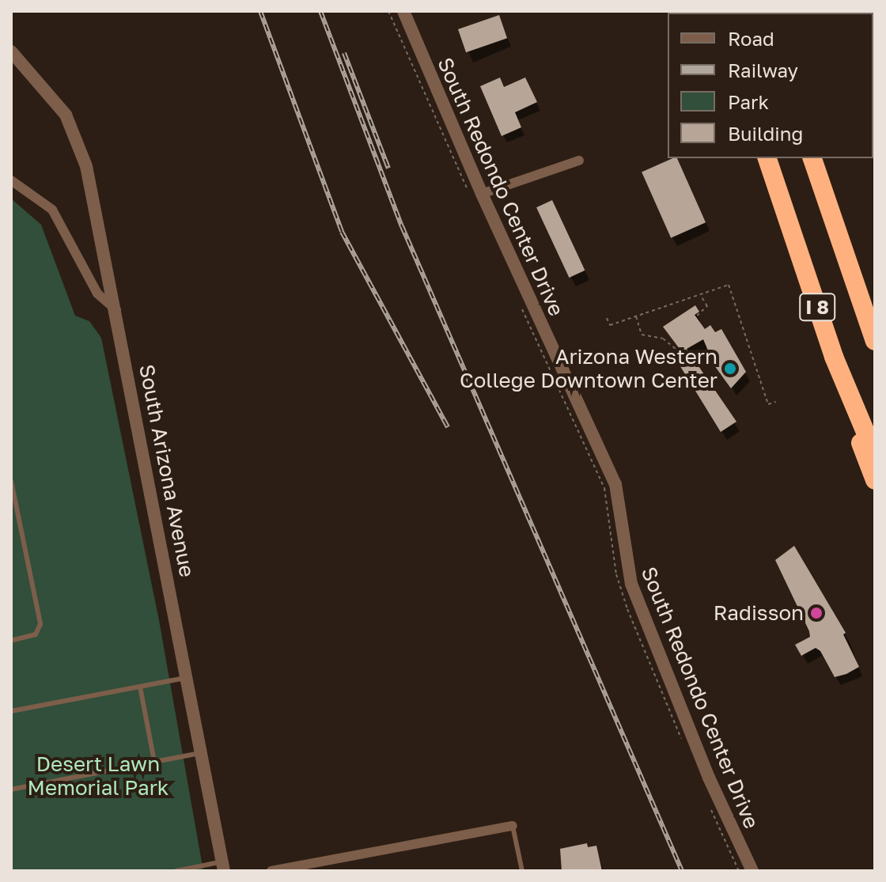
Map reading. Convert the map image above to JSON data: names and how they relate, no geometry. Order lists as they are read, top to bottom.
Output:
{
  "streets": {
    "highway": ["I 8"],
    "street": ["South Redondo Center Drive", "South Arizona Avenue"]
  },
  "parks": ["Desert Lawn Memorial Park"],
  "places": ["Arizona Western College Downtown Center", "Radisson"],
  "legend": [
    "Road",
    "Railway",
    "Park",
    "Building"
  ]
}
